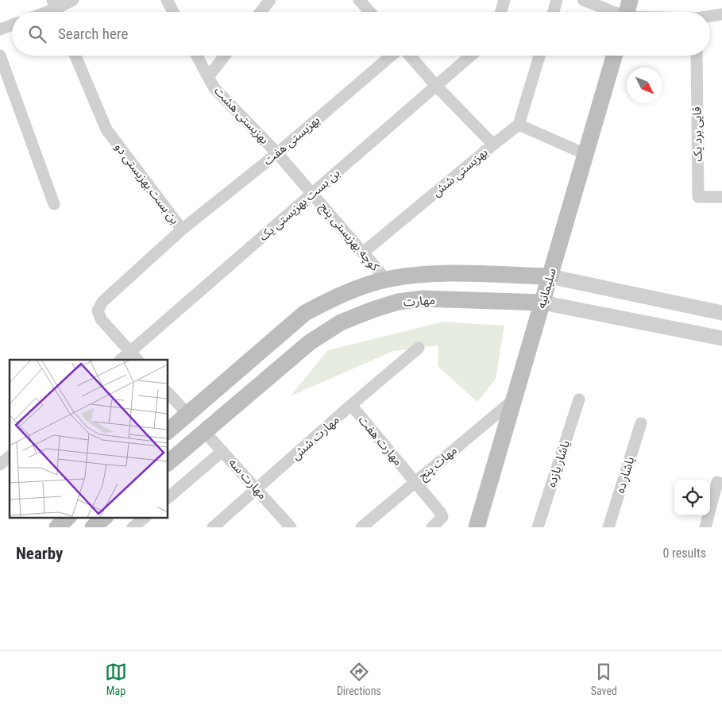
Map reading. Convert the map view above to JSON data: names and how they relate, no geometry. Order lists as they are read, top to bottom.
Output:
{
  "streets": {
    "main road": ["سلیمانیه", "مهارت"],
    "street": [
      "بهزیستی هشت",
      "قایی برد یک",
      "بهزیستی هفت",
      "بهزیستی شش",
      "بن بست بهزیستی دو",
      "بن بست بهزیستی یک",
      "کوچه بهزیستی پنج",
      "مهارت شش",
      "مهارت هفت",
      "مهات پنج",
      "یاشار یازده",
      "یاشار ده",
      "مهارت سه"
    ]
  },
  "crossings": [
    ["بهزیستی هشت", "بهزیستی هفت"],
    ["بهزیستی هشت", "بن بست بهزیستی یک"],
    ["بهزیستی هشت", "کوچه بهزیستی پنج"],
    ["بهزیستی هفت", "بن بست بهزیستی دو"],
    ["بهزیستی شش", "بن بست بهزیستی یک"],
    ["بهزیستی شش", "کوچه بهزیستی پنج"],
    ["بن بست بهزیستی دو", "بن بست بهزیستی یک"],
    ["بن بست بهزیستی یک", "کوچه بهزیستی پنج"],
    ["کوچه بهزیستی پنج", "مهارت"],
    ["سلیمانیه", "مهارت"],
    ["سلیمانیه", "مهات پنج"],
    ["مهارت", "مهارت سه"],
    ["مهارت شش", "مهارت هفت"],
    ["مهارت شش", "مهارت سه"],
    ["مهارت هفت", "مهات پنج"]
  ],
  "north": "bottom right",
  "page": {
    "search": "Search here",
    "heading": ["Nearby", "0 results"],
    "nav": ["Map", "Directions", "Saved"]
  }
}
